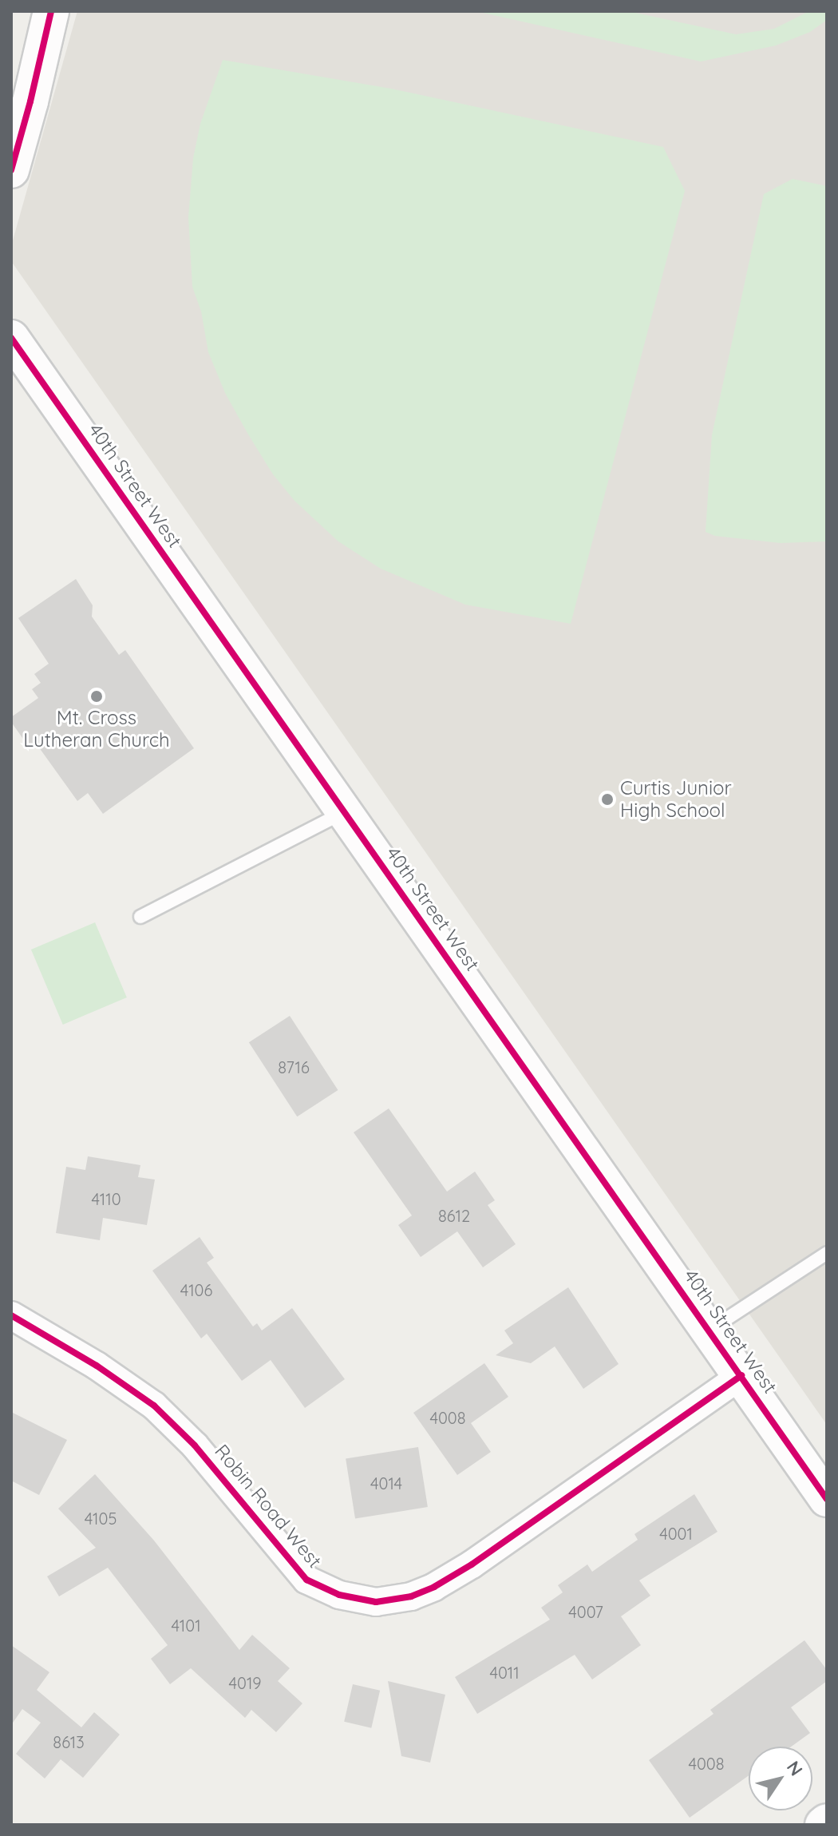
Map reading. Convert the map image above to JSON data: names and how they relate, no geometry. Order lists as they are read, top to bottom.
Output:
{
  "streets": {
    "street": ["40th Street West", "Robin Road West"]
  },
  "crossings": [
    ["40th Street West", "Robin Road West"]
  ],
  "places": ["Mt. Cross Lutheran Church", "Curtis Junior High School"],
  "house_numbers": [
    "8716",
    "4110",
    "8612",
    "4106",
    "4008",
    "4014",
    "4105",
    "4001",
    "4007",
    "4101",
    "4011",
    "4019",
    "8613",
    "4008"
  ],
  "north": "top right"
}
